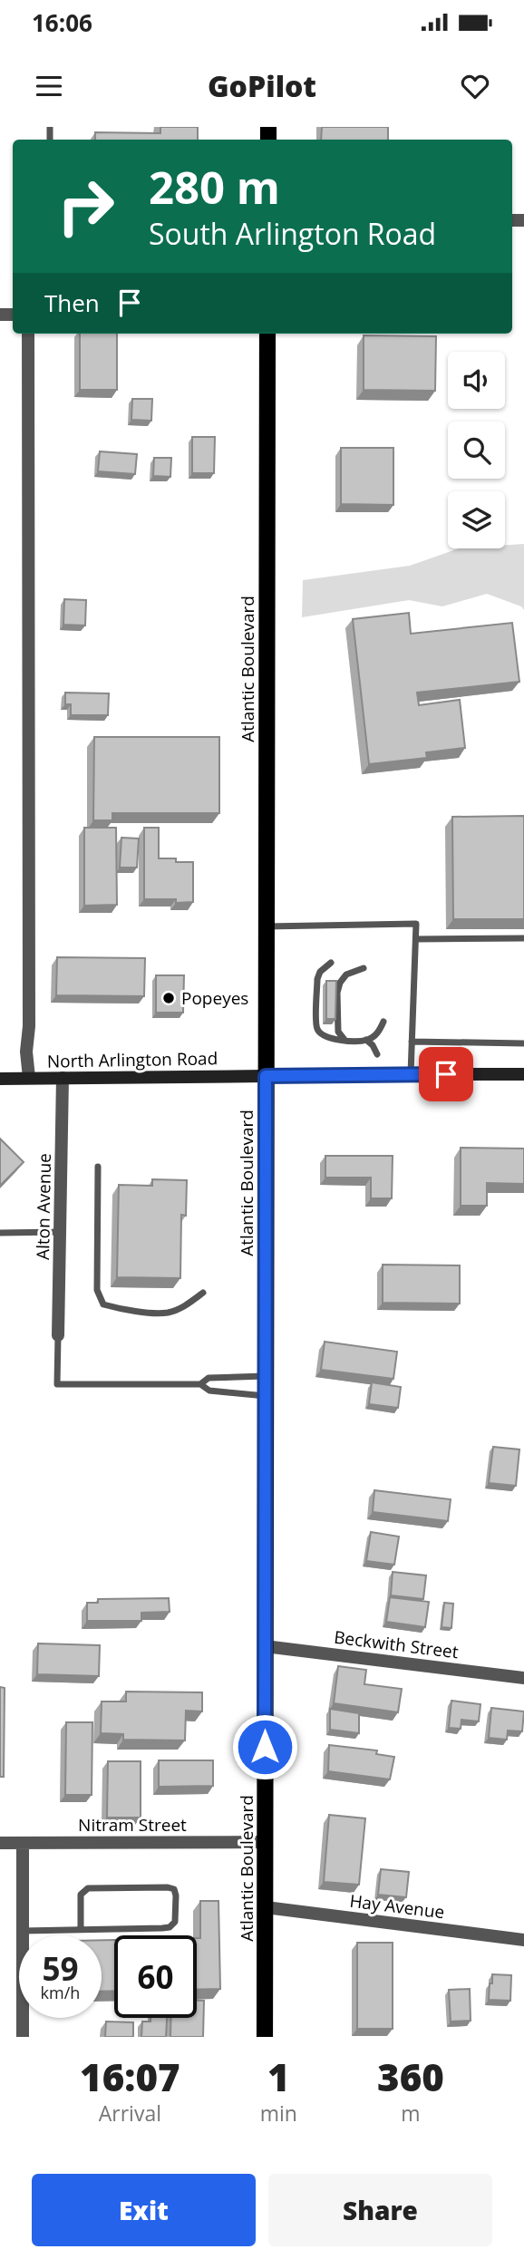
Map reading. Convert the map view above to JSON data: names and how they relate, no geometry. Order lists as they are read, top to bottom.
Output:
{
  "streets": {
    "main road": ["Atlantic Boulevard", "North Arlington Road"],
    "street": [
      "Alton Avenue",
      "Beckwith Street",
      "Nitram Street",
      "Hay Avenue"
    ]
  },
  "crossings": [
    ["Atlantic Boulevard", "North Arlington Road"],
    ["Atlantic Boulevard", "Beckwith Street"],
    ["Atlantic Boulevard", "Nitram Street"],
    ["Atlantic Boulevard", "Hay Avenue"],
    ["North Arlington Road", "Alton Avenue"]
  ],
  "places": ["Popeyes"],
  "page": {
    "status": "16:06",
    "header": "GoPilot",
    "turn": ["280 m", "South Arlington Road"],
    "then": "Then",
    "speed": "59 km/h",
    "limit": "60",
    "eta": [
      "16:07",
      "Arrival",
      "1",
      "min",
      "360",
      "m"
    ],
    "buttons": ["Exit", "Share"]
  }
}
